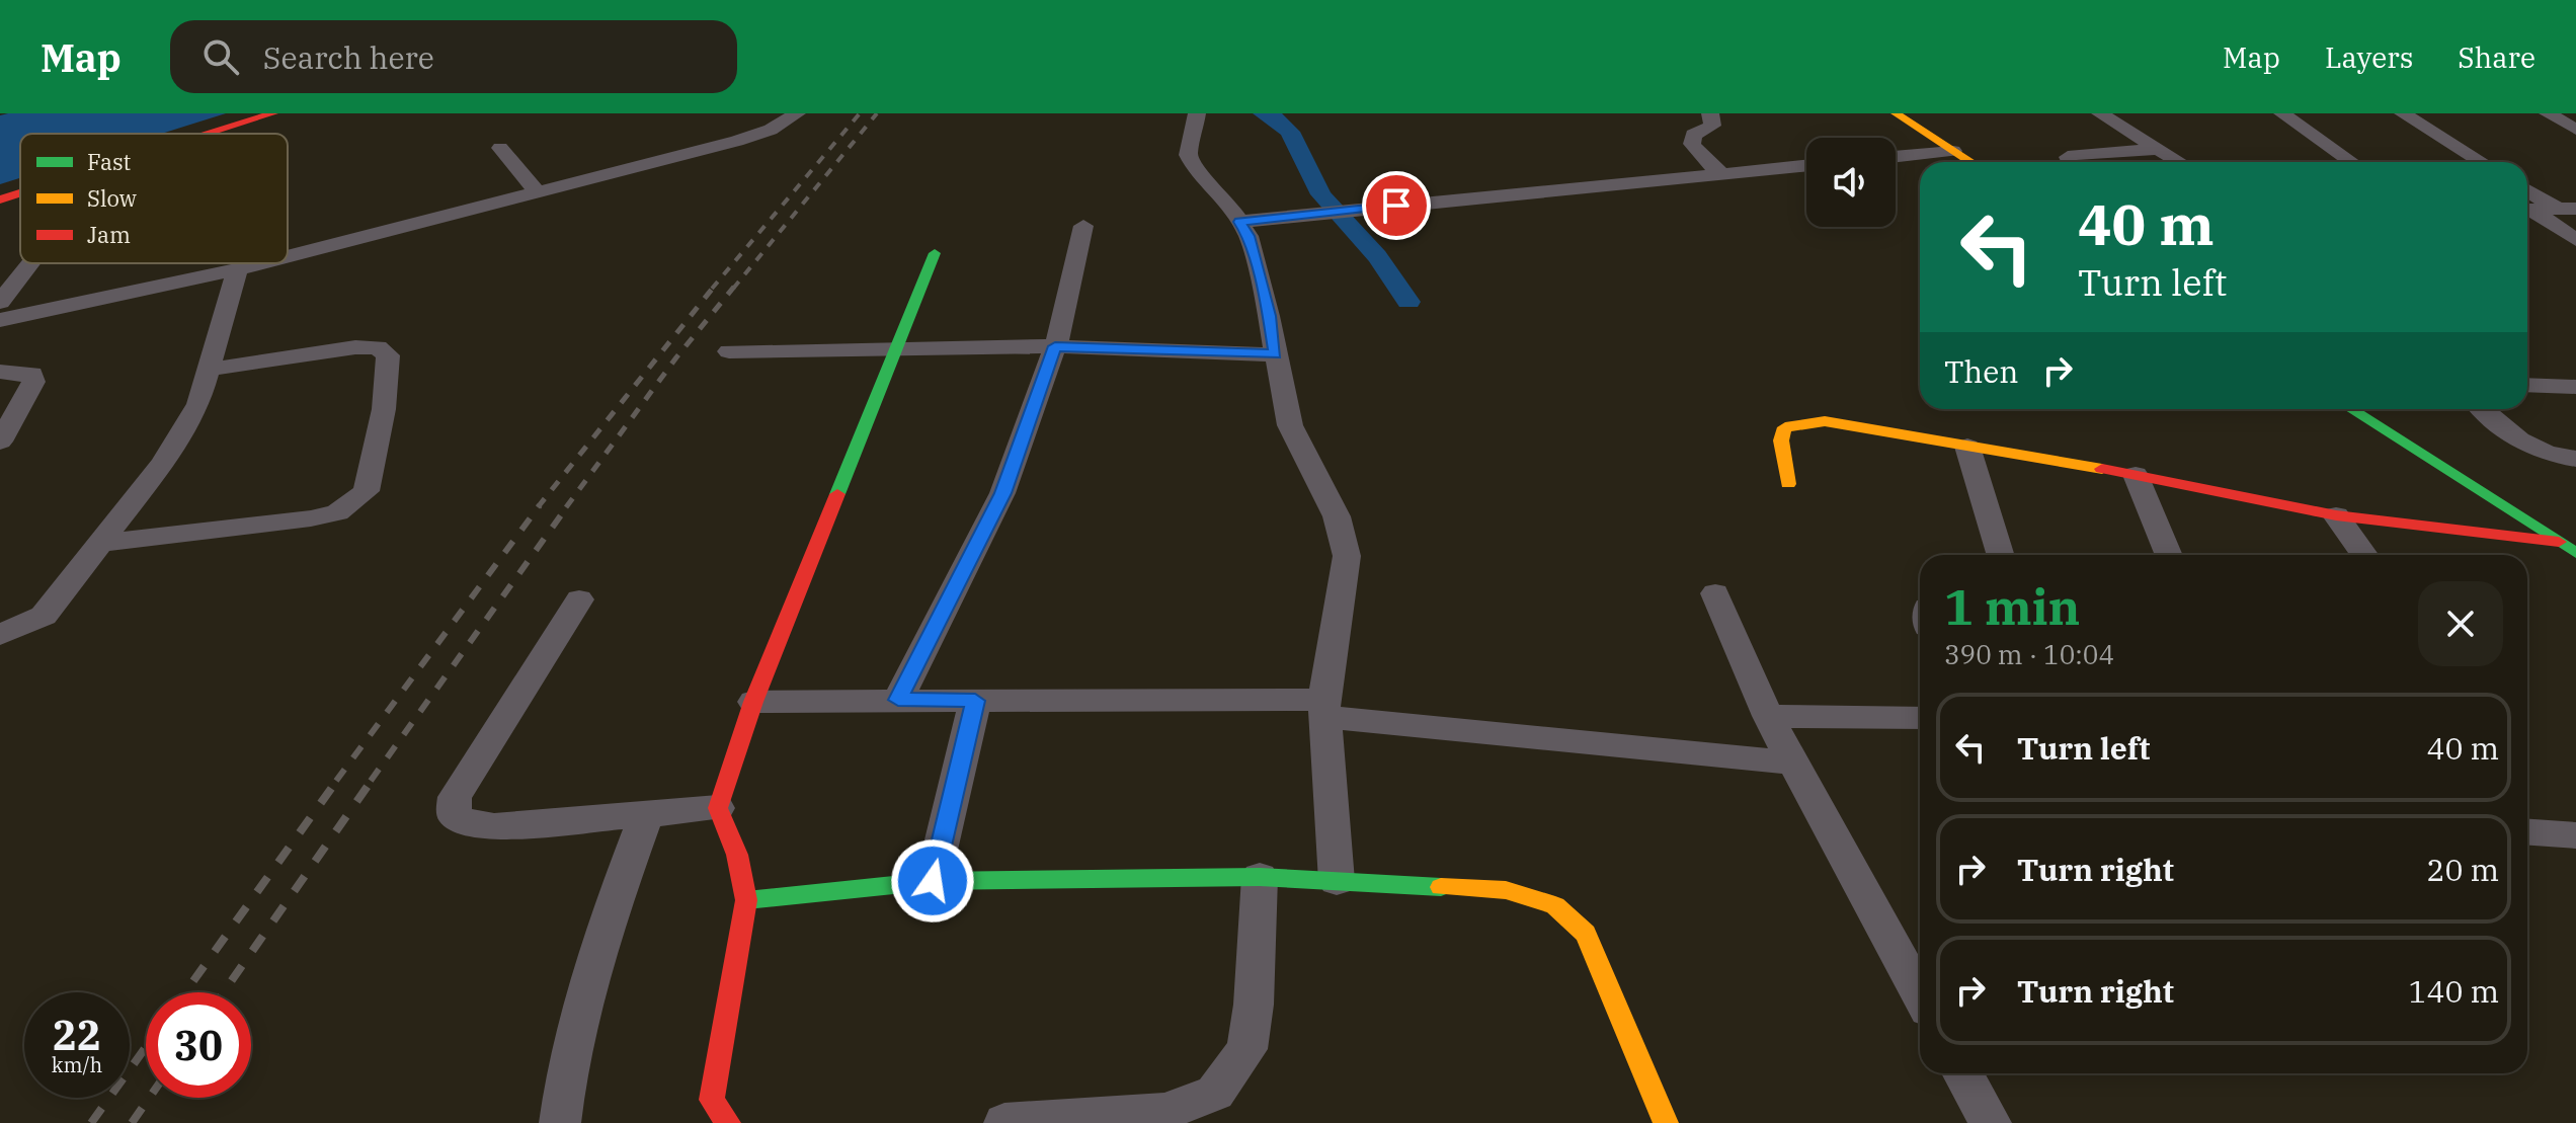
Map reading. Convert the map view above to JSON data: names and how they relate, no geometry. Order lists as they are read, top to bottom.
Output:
{
  "legend": ["Fast", "Slow", "Jam"],
  "page": {
    "header": "Map",
    "search": "Search here",
    "nav": ["Map", "Layers", "Share"],
    "turn": ["40 m", "Turn left"],
    "then": "Then",
    "heading": ["1 min", "390 m · 10:04"],
    "list": [
      {
        "name": "Turn left",
        "value": "40 m"
      },
      {
        "name": "Turn right",
        "value": "20 m"
      },
      {
        "name": "Turn right",
        "value": "140 m"
      }
    ],
    "speed": "22 km/h",
    "limit": "30"
  }
}
